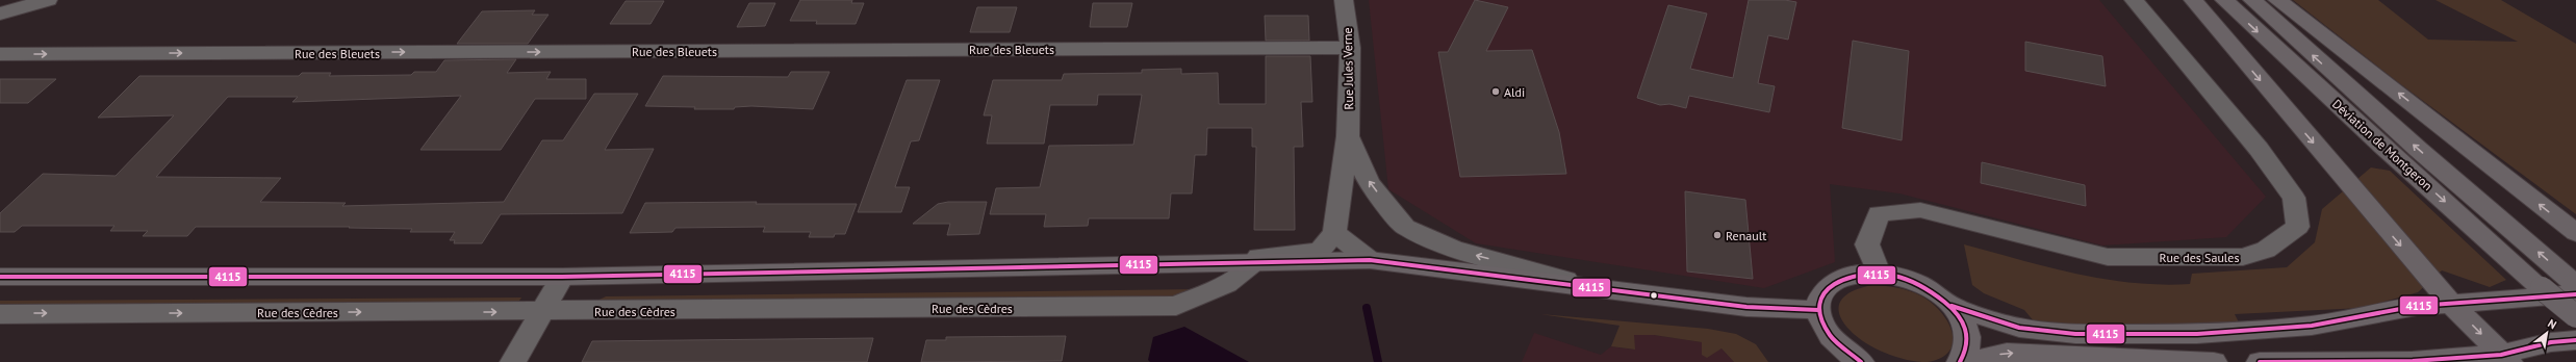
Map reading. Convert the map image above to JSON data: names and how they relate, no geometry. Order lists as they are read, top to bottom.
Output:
{
  "streets": {
    "main road": ["Déviation de Montgeron"],
    "street": [
      "Rue des Bleuets",
      "Rue Jules Verne",
      "Rue des Saules",
      "Rue des Cèdres"
    ]
  },
  "crossings": [
    ["Rue des Bleuets", "Rue Jules Verne"]
  ],
  "one_way": ["Rue des Bleuets", "Rue Jules Verne", "Rue des Cèdres"],
  "places": ["Aldi", "Renault"],
  "lines": ["transit line 4115"],
  "north": "top right"
}
